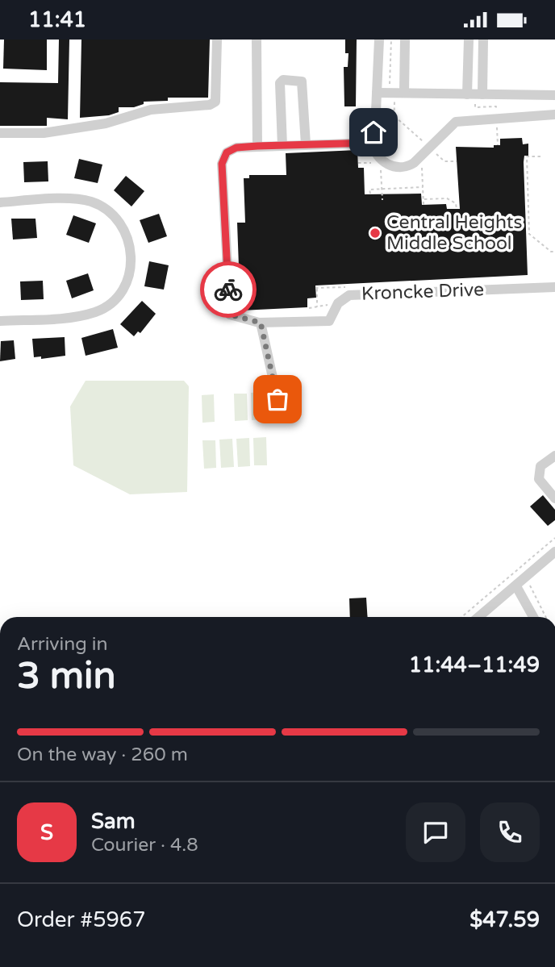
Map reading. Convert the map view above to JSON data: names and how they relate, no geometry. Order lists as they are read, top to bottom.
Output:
{
  "streets": {
    "street": ["Kroncke Drive"]
  },
  "places": ["Central Heights Middle School"],
  "page": {
    "status": "11:41",
    "heading": ["3 min", "Arriving in", "11:44–11:49"],
    "panel": [
      "Sam",
      "Courier · 4.8",
      "Order #5967",
      "$47.59"
    ],
    "bar": "On the way · 260 m",
    "round": "S"
  }
}
